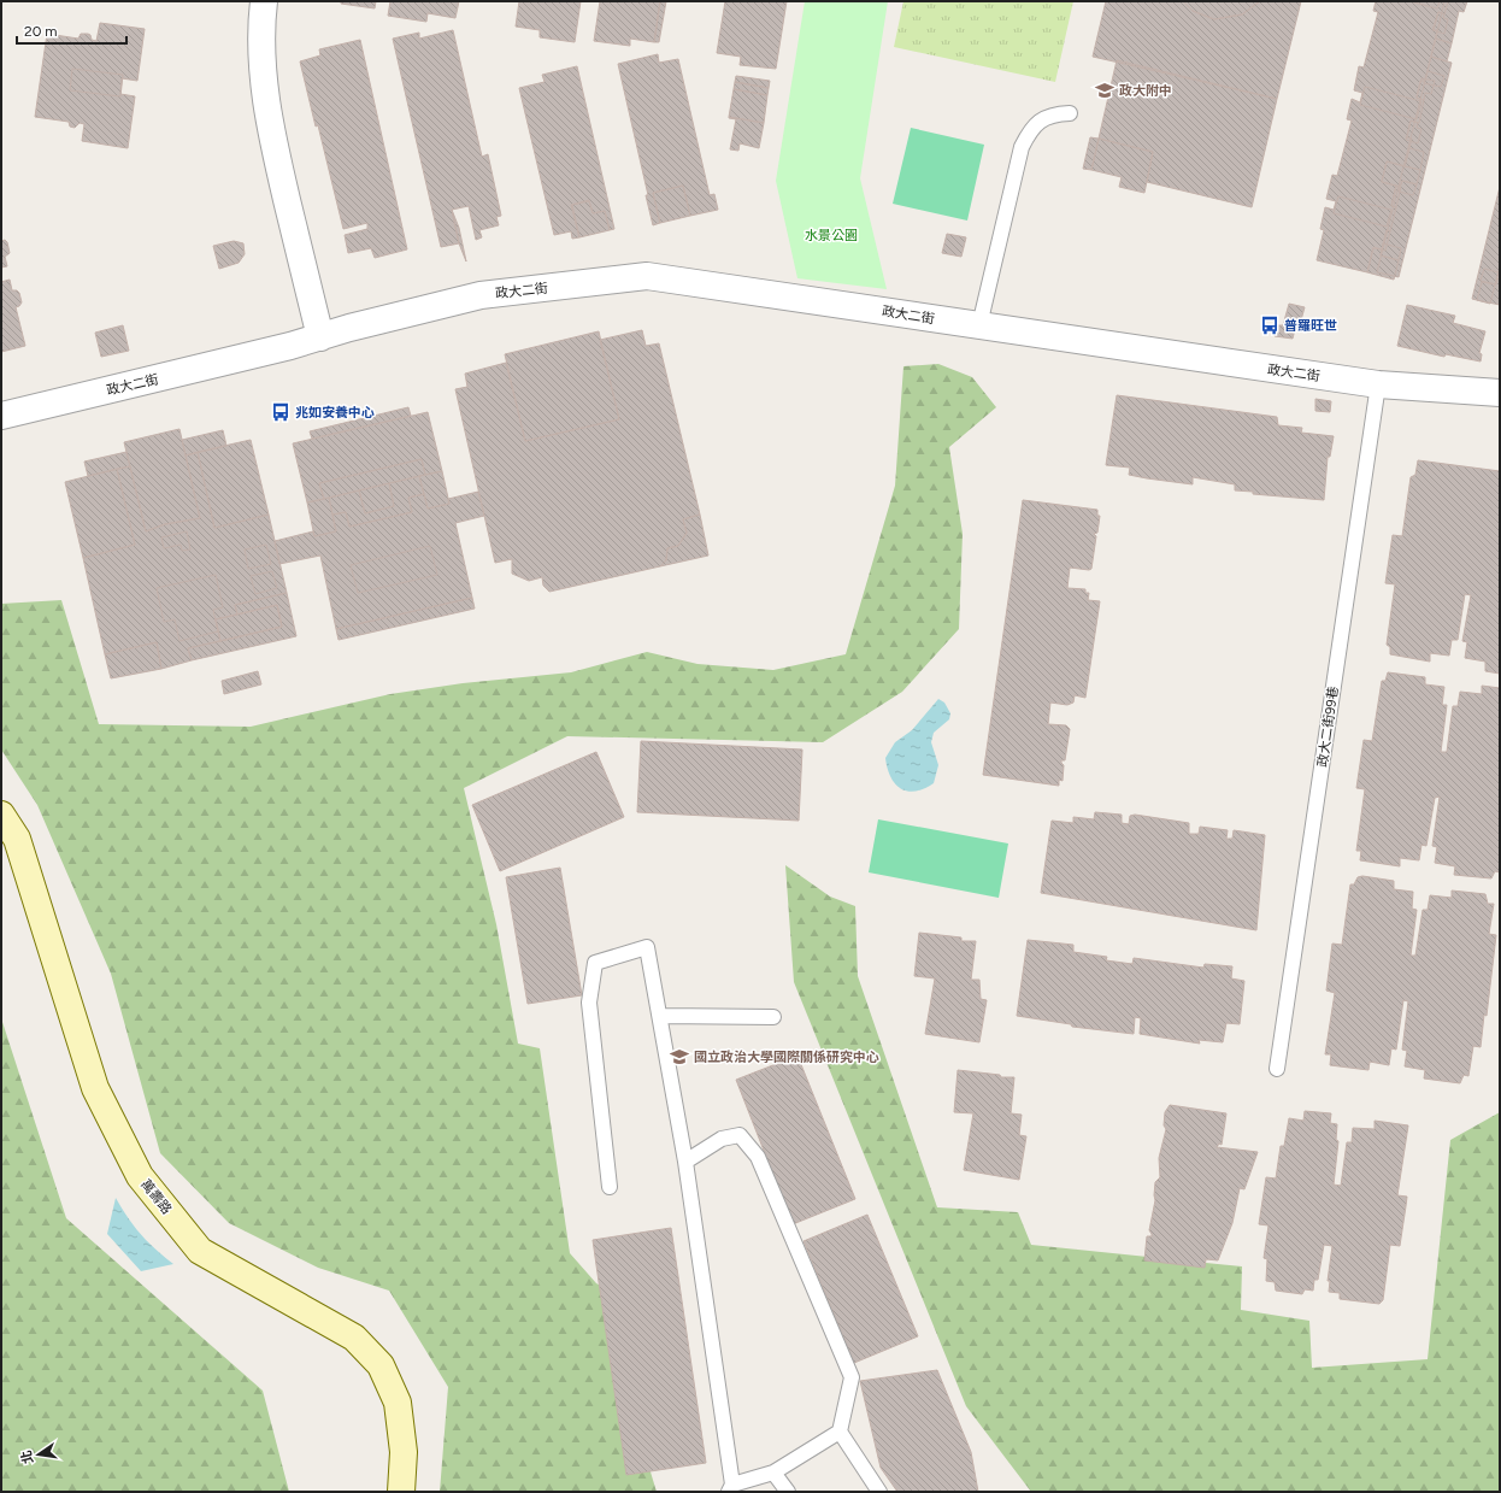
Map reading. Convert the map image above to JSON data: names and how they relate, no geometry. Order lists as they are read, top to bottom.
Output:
{
  "streets": {
    "street": ["政大二街", "萬壽路"],
    "lane": ["政大二街99巷"]
  },
  "crossings": [
    ["政大二街", "政大二街99巷"]
  ],
  "parks": ["水景公園"],
  "places": {
    "school or university": ["政大附中", "國立政治大學國際關係研究中心"],
    "bus stop": ["普羅旺世", "兆如安養中心"]
  },
  "scale_bar": "20 m",
  "north": "left"
}
